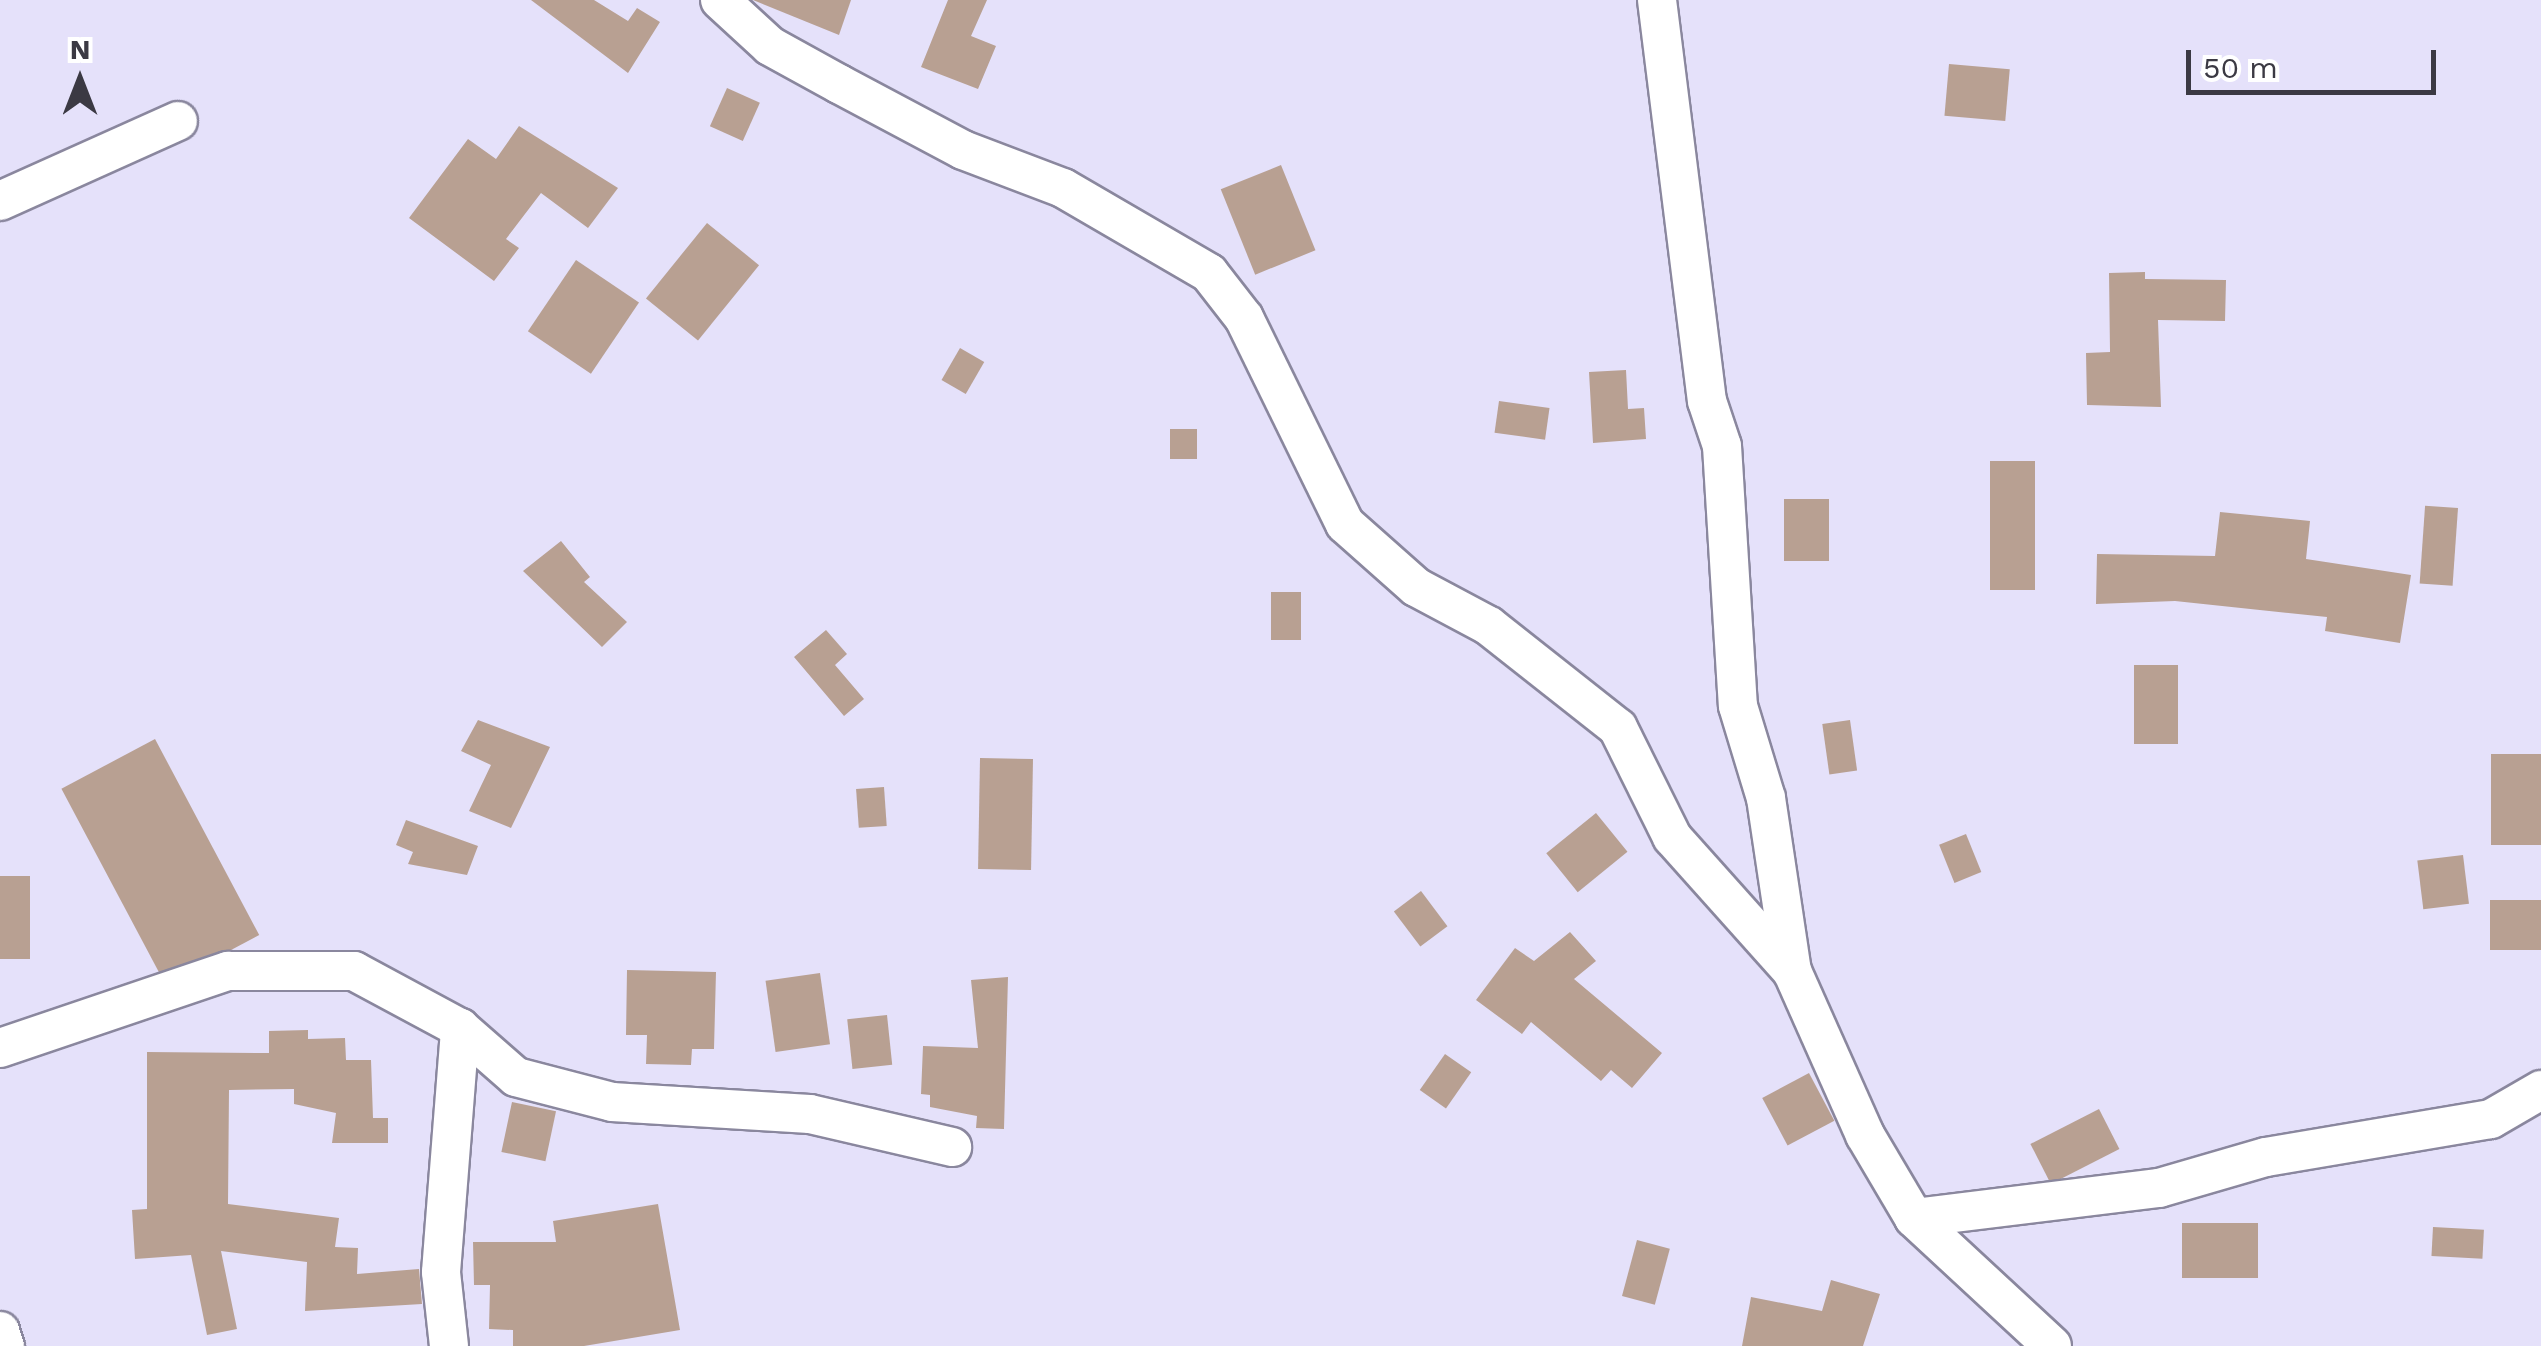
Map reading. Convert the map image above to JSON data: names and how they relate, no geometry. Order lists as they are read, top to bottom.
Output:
{
  "scale_bar": "50 m",
  "north": "top"
}
